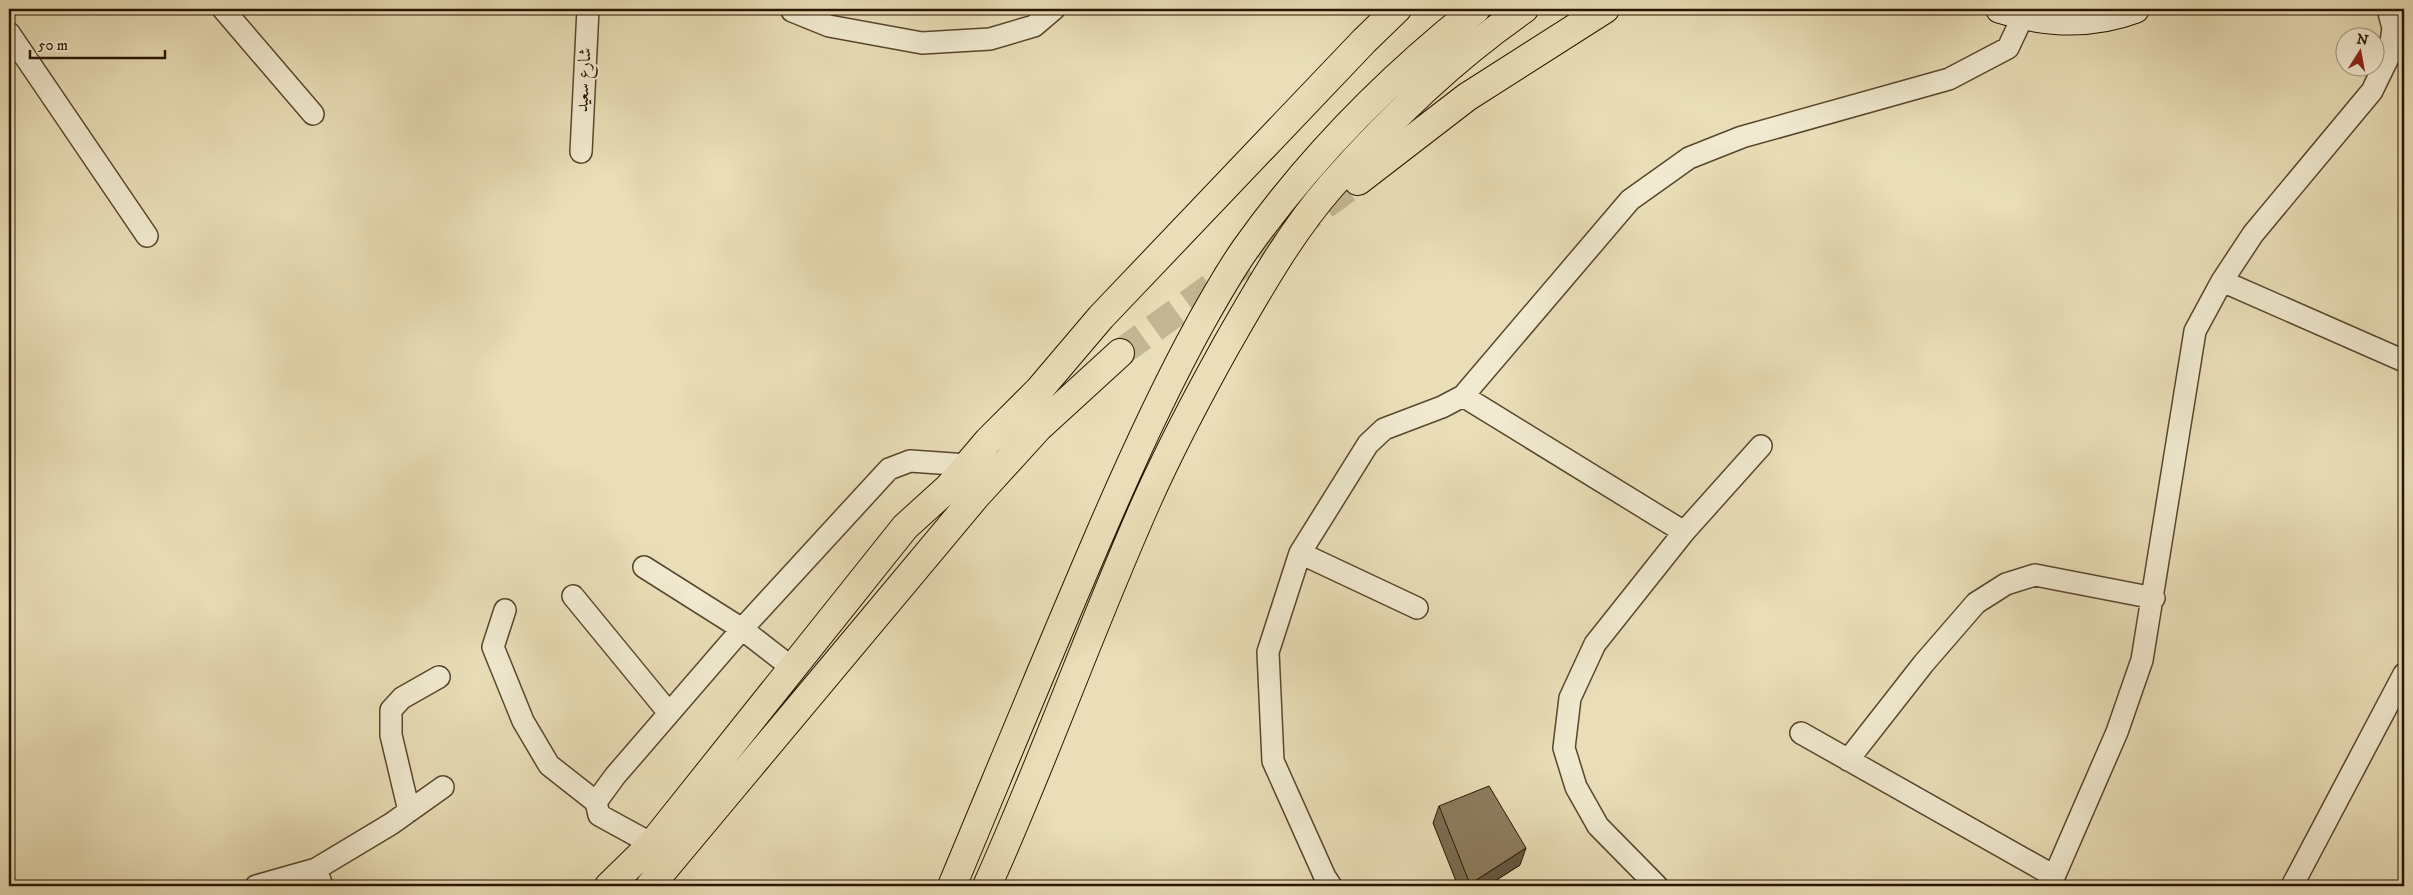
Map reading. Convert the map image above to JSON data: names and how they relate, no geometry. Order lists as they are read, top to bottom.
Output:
{
  "streets": {
    "street": ["شارع سعيد"]
  },
  "scale_bar": "50 m",
  "north": "top"
}
